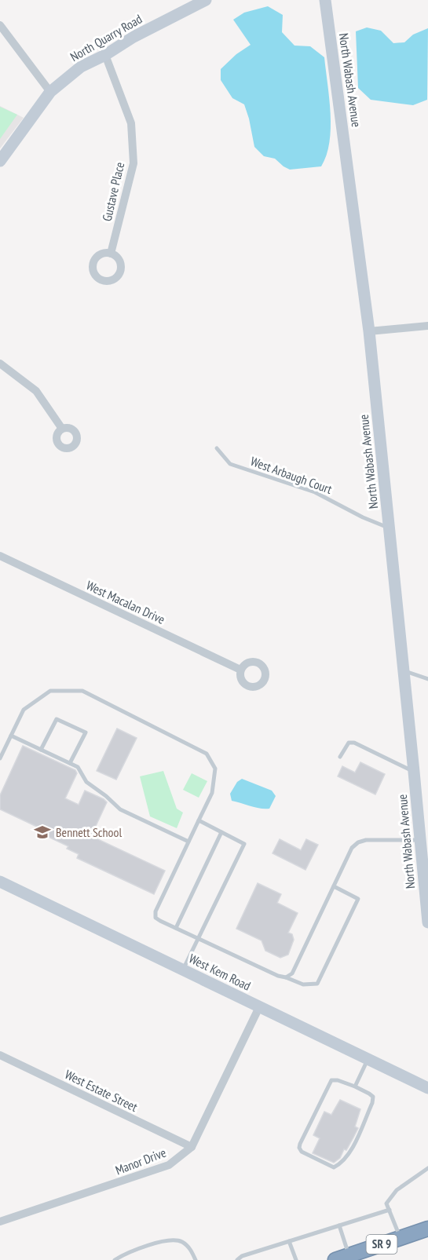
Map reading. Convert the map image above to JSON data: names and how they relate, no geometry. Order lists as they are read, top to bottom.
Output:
{
  "streets": {
    "highway": ["SR 9"],
    "main road": ["North Quarry Road", "North Wabash Avenue", "West Kem Road"],
    "street": [
      "Gustave Place",
      "West Macalan Drive",
      "West Estate Street",
      "Manor Drive"
    ],
    "lane": ["West Arbaugh Court"]
  },
  "crossings": [
    ["North Quarry Road", "Gustave Place"],
    ["North Wabash Avenue", "West Arbaugh Court"],
    ["West Kem Road", "Manor Drive"],
    ["West Estate Street", "Manor Drive"]
  ],
  "places": {
    "school or university": ["Bennett School"]
  }
}
